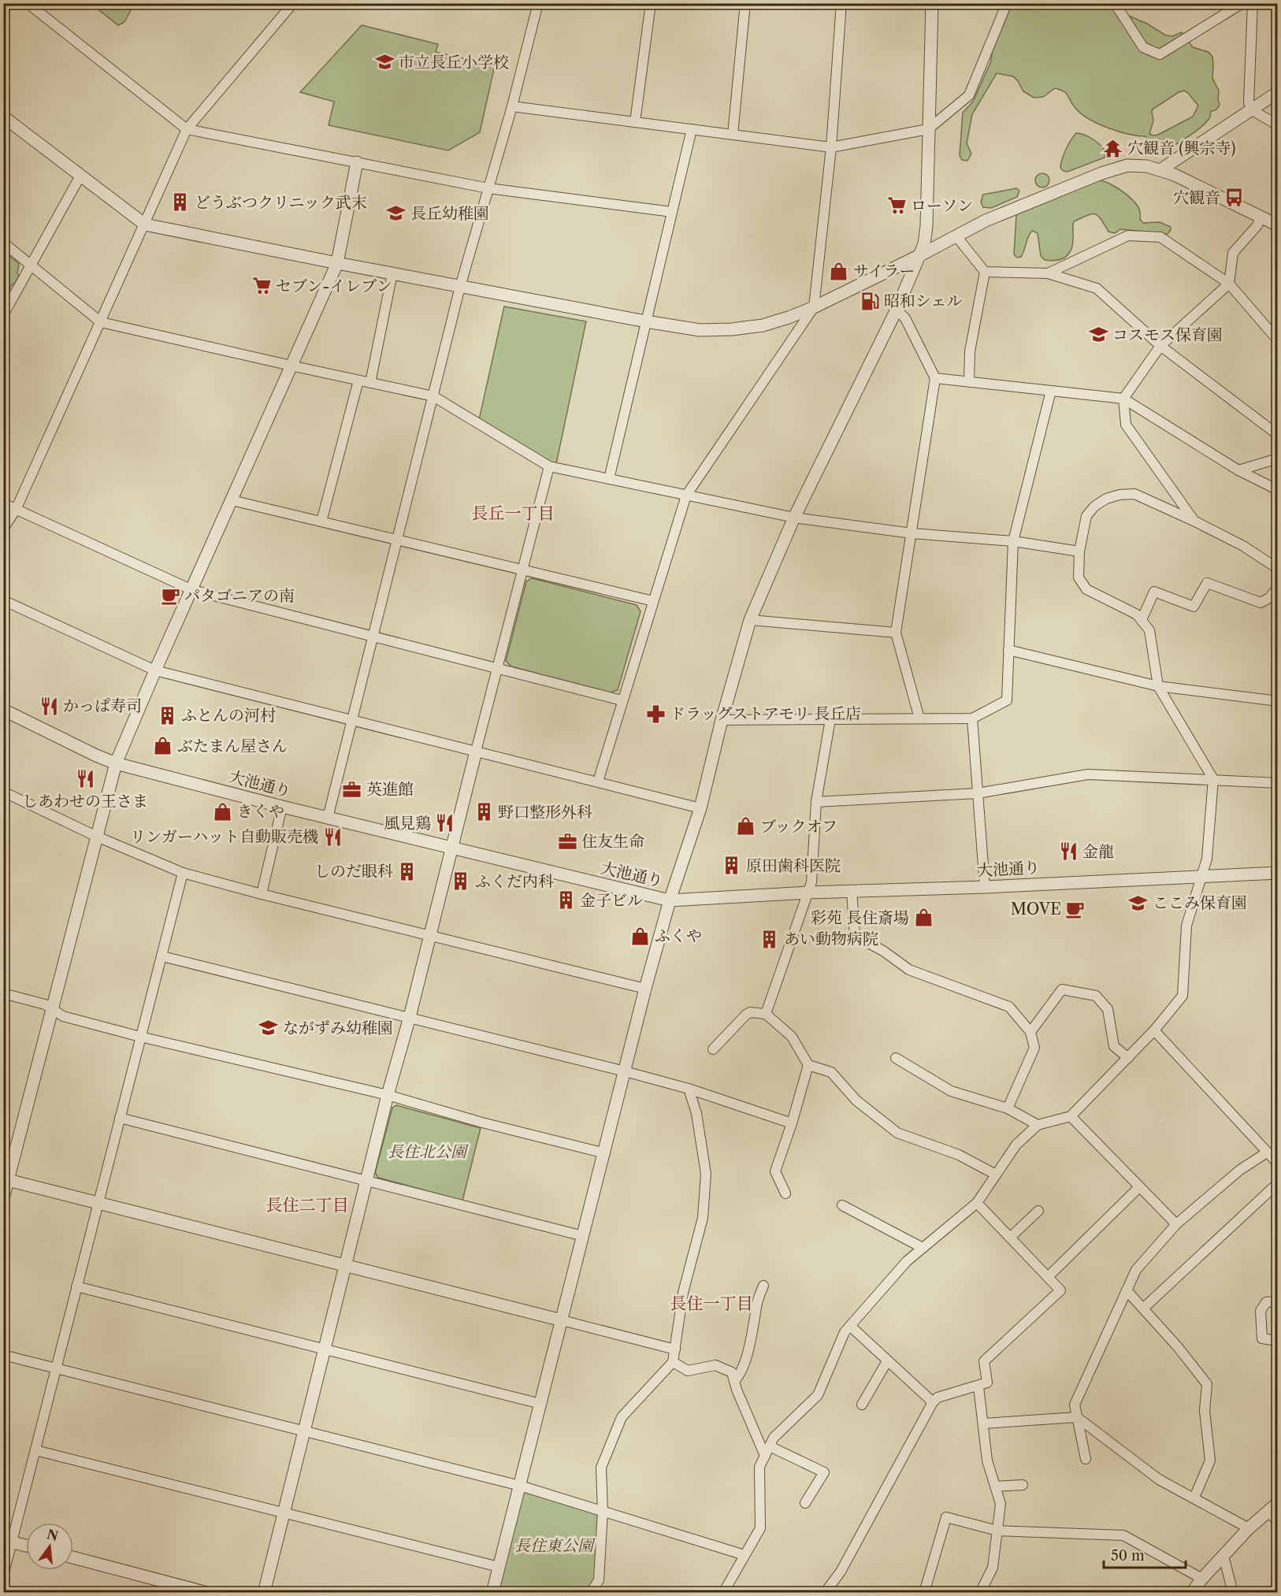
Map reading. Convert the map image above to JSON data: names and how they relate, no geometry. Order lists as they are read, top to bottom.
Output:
{
  "streets": {
    "street": ["大池通り"]
  },
  "districts": ["長丘一丁目", "長住二丁目", "長住一丁目"],
  "parks": ["長住北公園", "長住東公園"],
  "places": {
    "school or university": [
      "市立長丘小学校",
      "長丘幼稚園",
      "コスモス保育園",
      "ここみ保育園",
      "ながずみ幼稚園"
    ],
    "temple": ["穴観音 (興宗寺)"],
    "bus stop": ["穴観音"],
    "building": [
      "どうぶつクリニック武末",
      "ふとんの河村",
      "野口整形外科",
      "原田歯科医院",
      "しのだ眼科",
      "ふくだ内科",
      "金子ビル",
      "あい動物病院"
    ],
    "supermarket": ["ローソン", "セブン-イレブン"],
    "shop": [
      "サイラー",
      "ぶたまん屋さん",
      "きくや",
      "ブックオフ",
      "彩苑 長住斎場",
      "ふくや"
    ],
    "fuel station": ["昭和シェル"],
    "cafe": ["パタゴニアの南", "MOVE"],
    "restaurant": [
      "かっぱ寿司",
      "しあわせの王さま",
      "風見鶏",
      "リンガーハット自動販売機",
      "金龍"
    ],
    "pharmacy": ["ドラッグストアモリ 長丘店"],
    "office": ["英進館", "住友生命"]
  },
  "scale_bar": "50 m",
  "north": "top"
}
